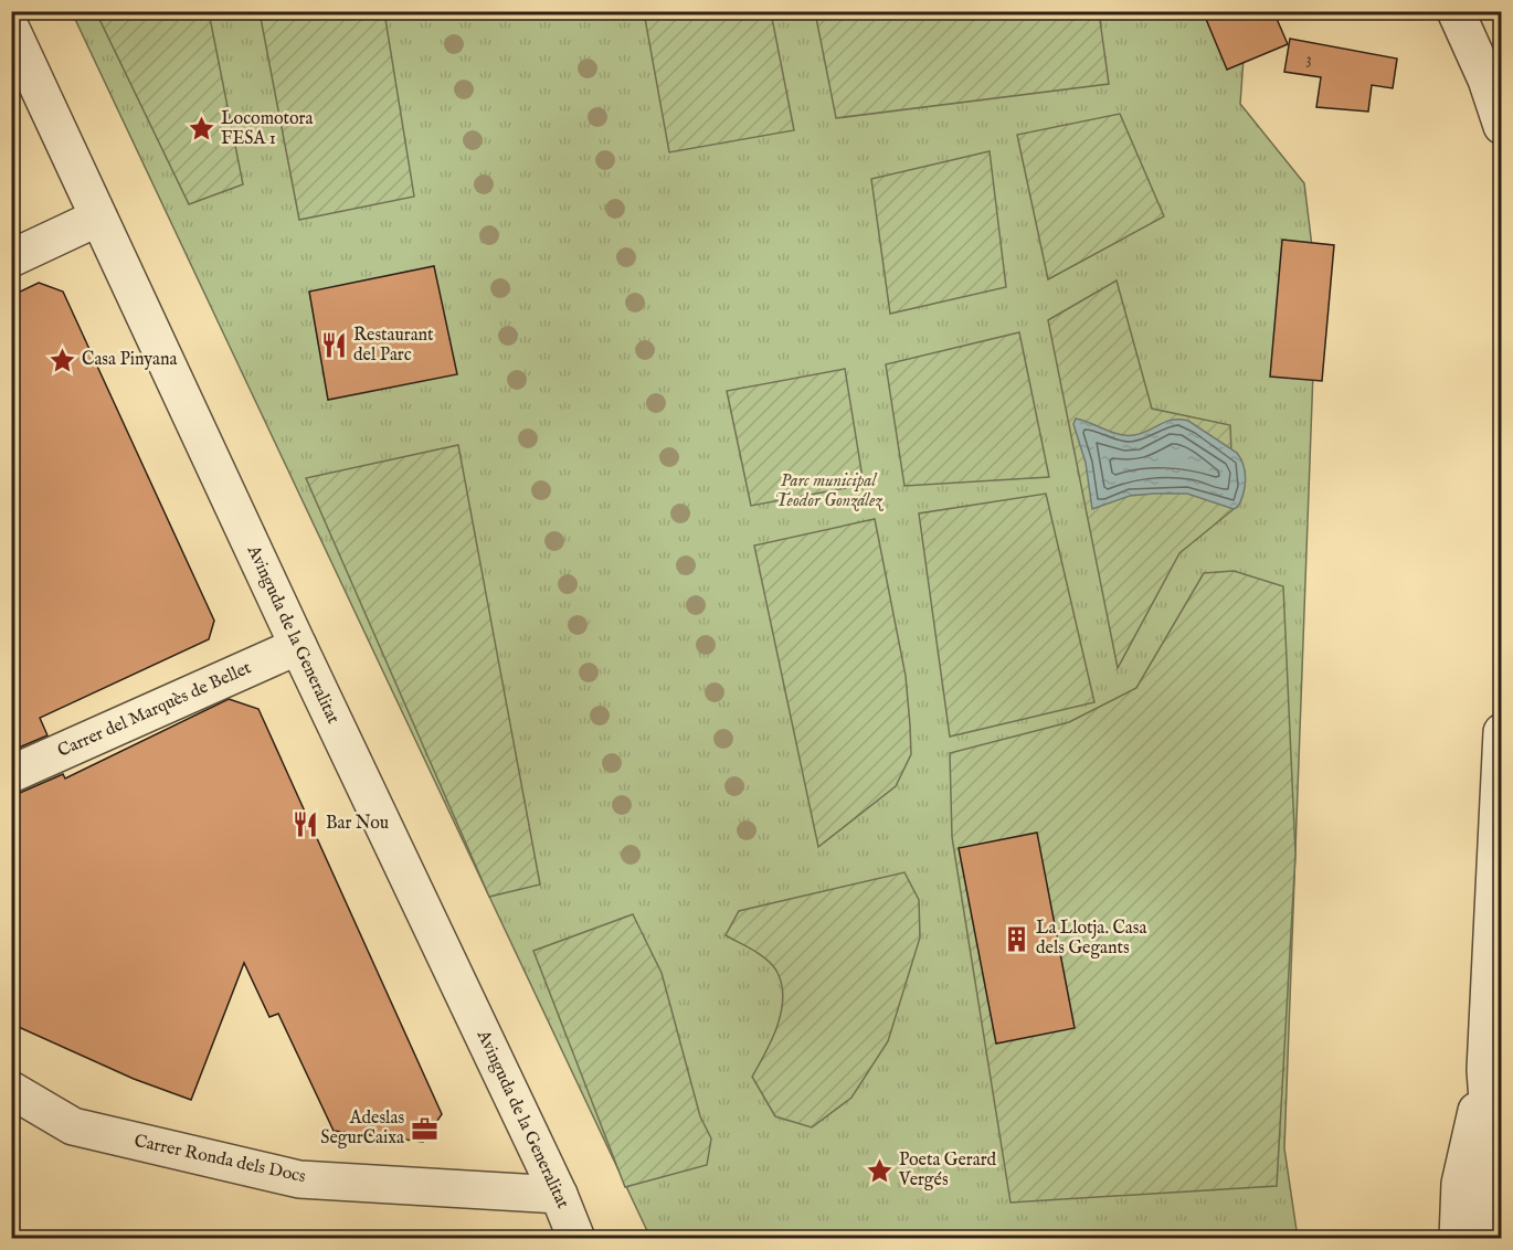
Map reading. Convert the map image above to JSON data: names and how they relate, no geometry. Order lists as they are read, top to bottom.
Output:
{
  "streets": {
    "street": ["Avinguda de la Generalitat", "Carrer del Marquès de Bellet", "Carrer Ronda dels Docs"]
  },
  "crossings": [
    ["Avinguda de la Generalitat", "Carrer del Marquès de Bellet"],
    ["Avinguda de la Generalitat", "Carrer Ronda dels Docs"]
  ],
  "parks": ["Parc municipal Teodor González"],
  "places": {
    "place": ["Locomotora FESA 1", "Casa Pinyana", "Poeta Gerard Vergés"],
    "restaurant": ["Restaurant del Parc", "Bar Nou"],
    "building": ["La Llotja. Casa dels Gegants"],
    "office": ["Adeslas SegurCaixa"]
  },
  "house_numbers": ["3"]
}
